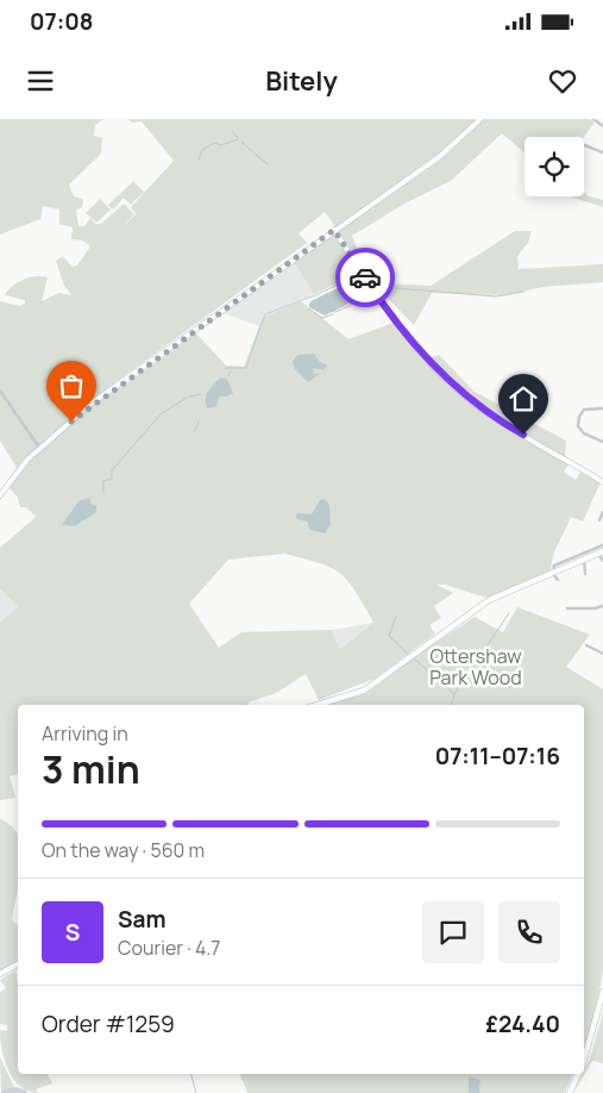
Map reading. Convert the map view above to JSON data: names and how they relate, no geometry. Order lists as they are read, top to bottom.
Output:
{
  "parks": ["Ottershaw Park Wood"],
  "page": {
    "status": "07:08",
    "header": "Bitely",
    "heading": ["3 min", "Arriving in", "07:11–07:16"],
    "panel": [
      "Sam",
      "Courier · 4.7",
      "Order #1259",
      "£24.40"
    ],
    "bar": "On the way · 560 m",
    "round": "S"
  }
}
